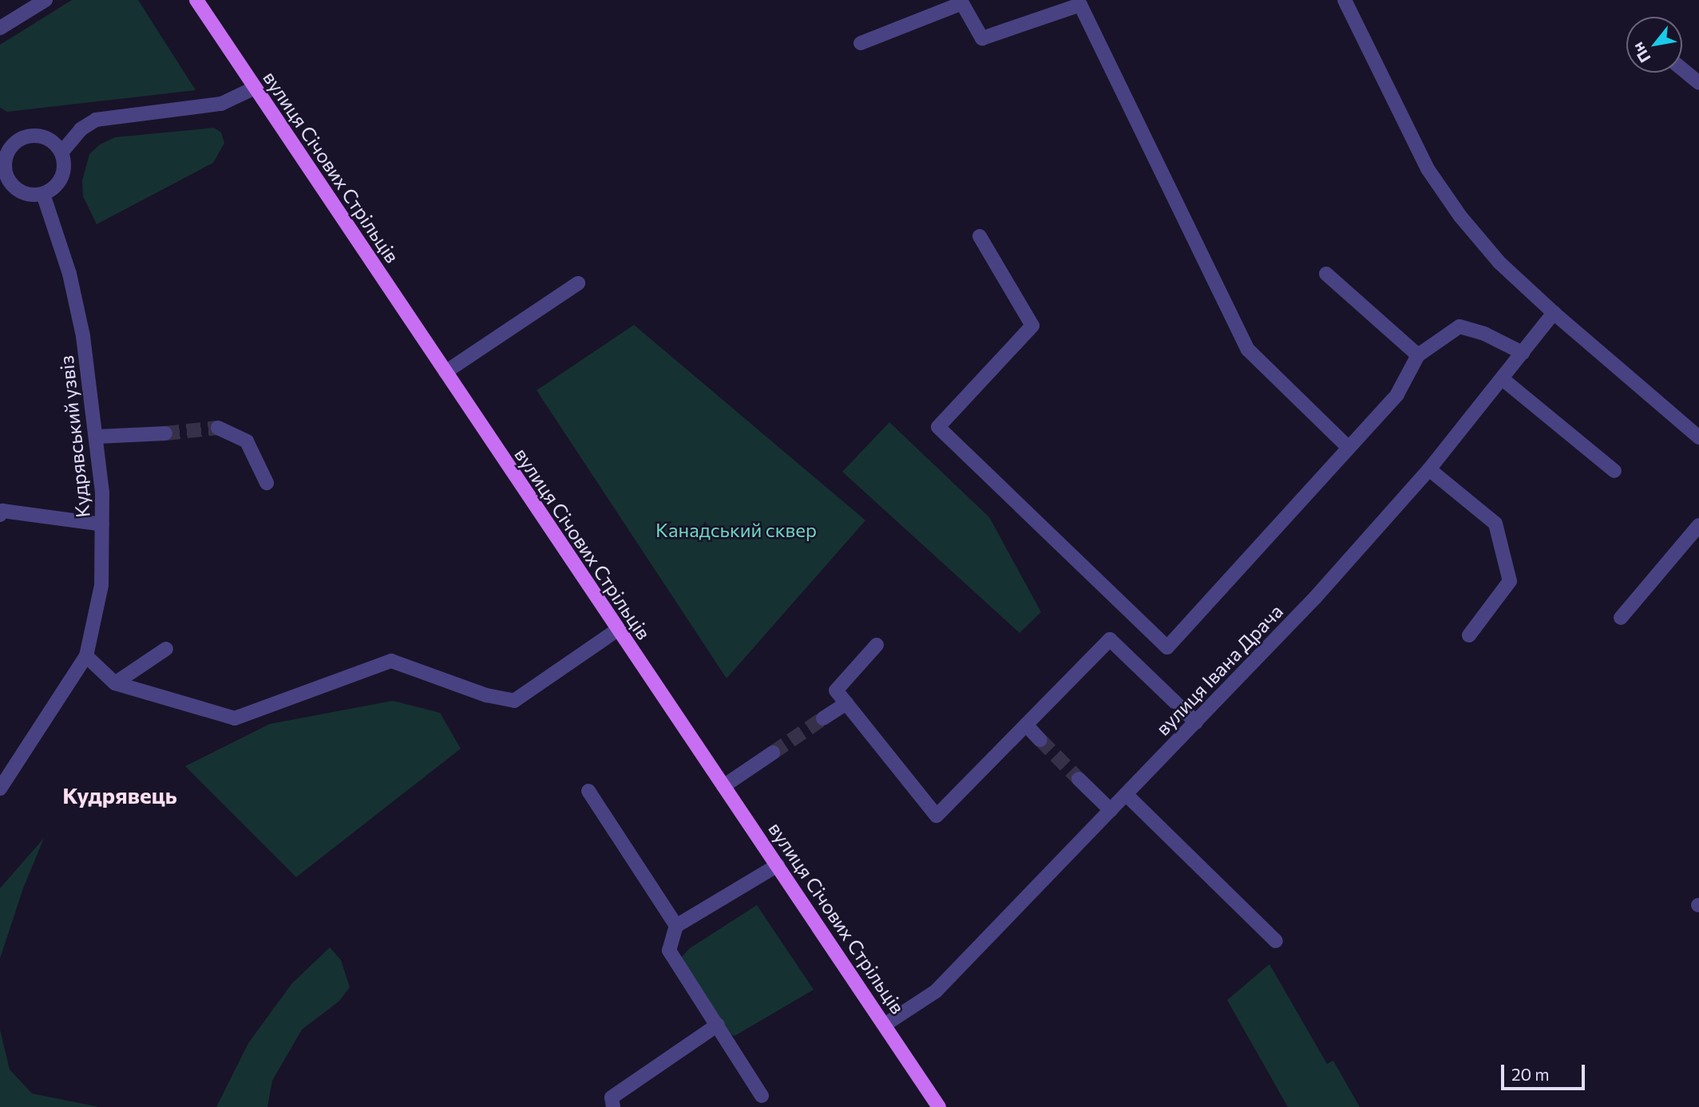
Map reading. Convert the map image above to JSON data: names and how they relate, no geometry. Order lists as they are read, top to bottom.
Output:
{
  "streets": {
    "main road": ["вулиця Січових Стрільців"],
    "street": ["Кудрявський узвіз", "вулиця Івана Драча"]
  },
  "crossings": [
    ["вулиця Січових Стрільців", "вулиця Івана Драча"]
  ],
  "districts": ["Кудрявець"],
  "parks": ["Канадський сквер"],
  "scale_bar": "20 m",
  "north": "bottom left"
}
